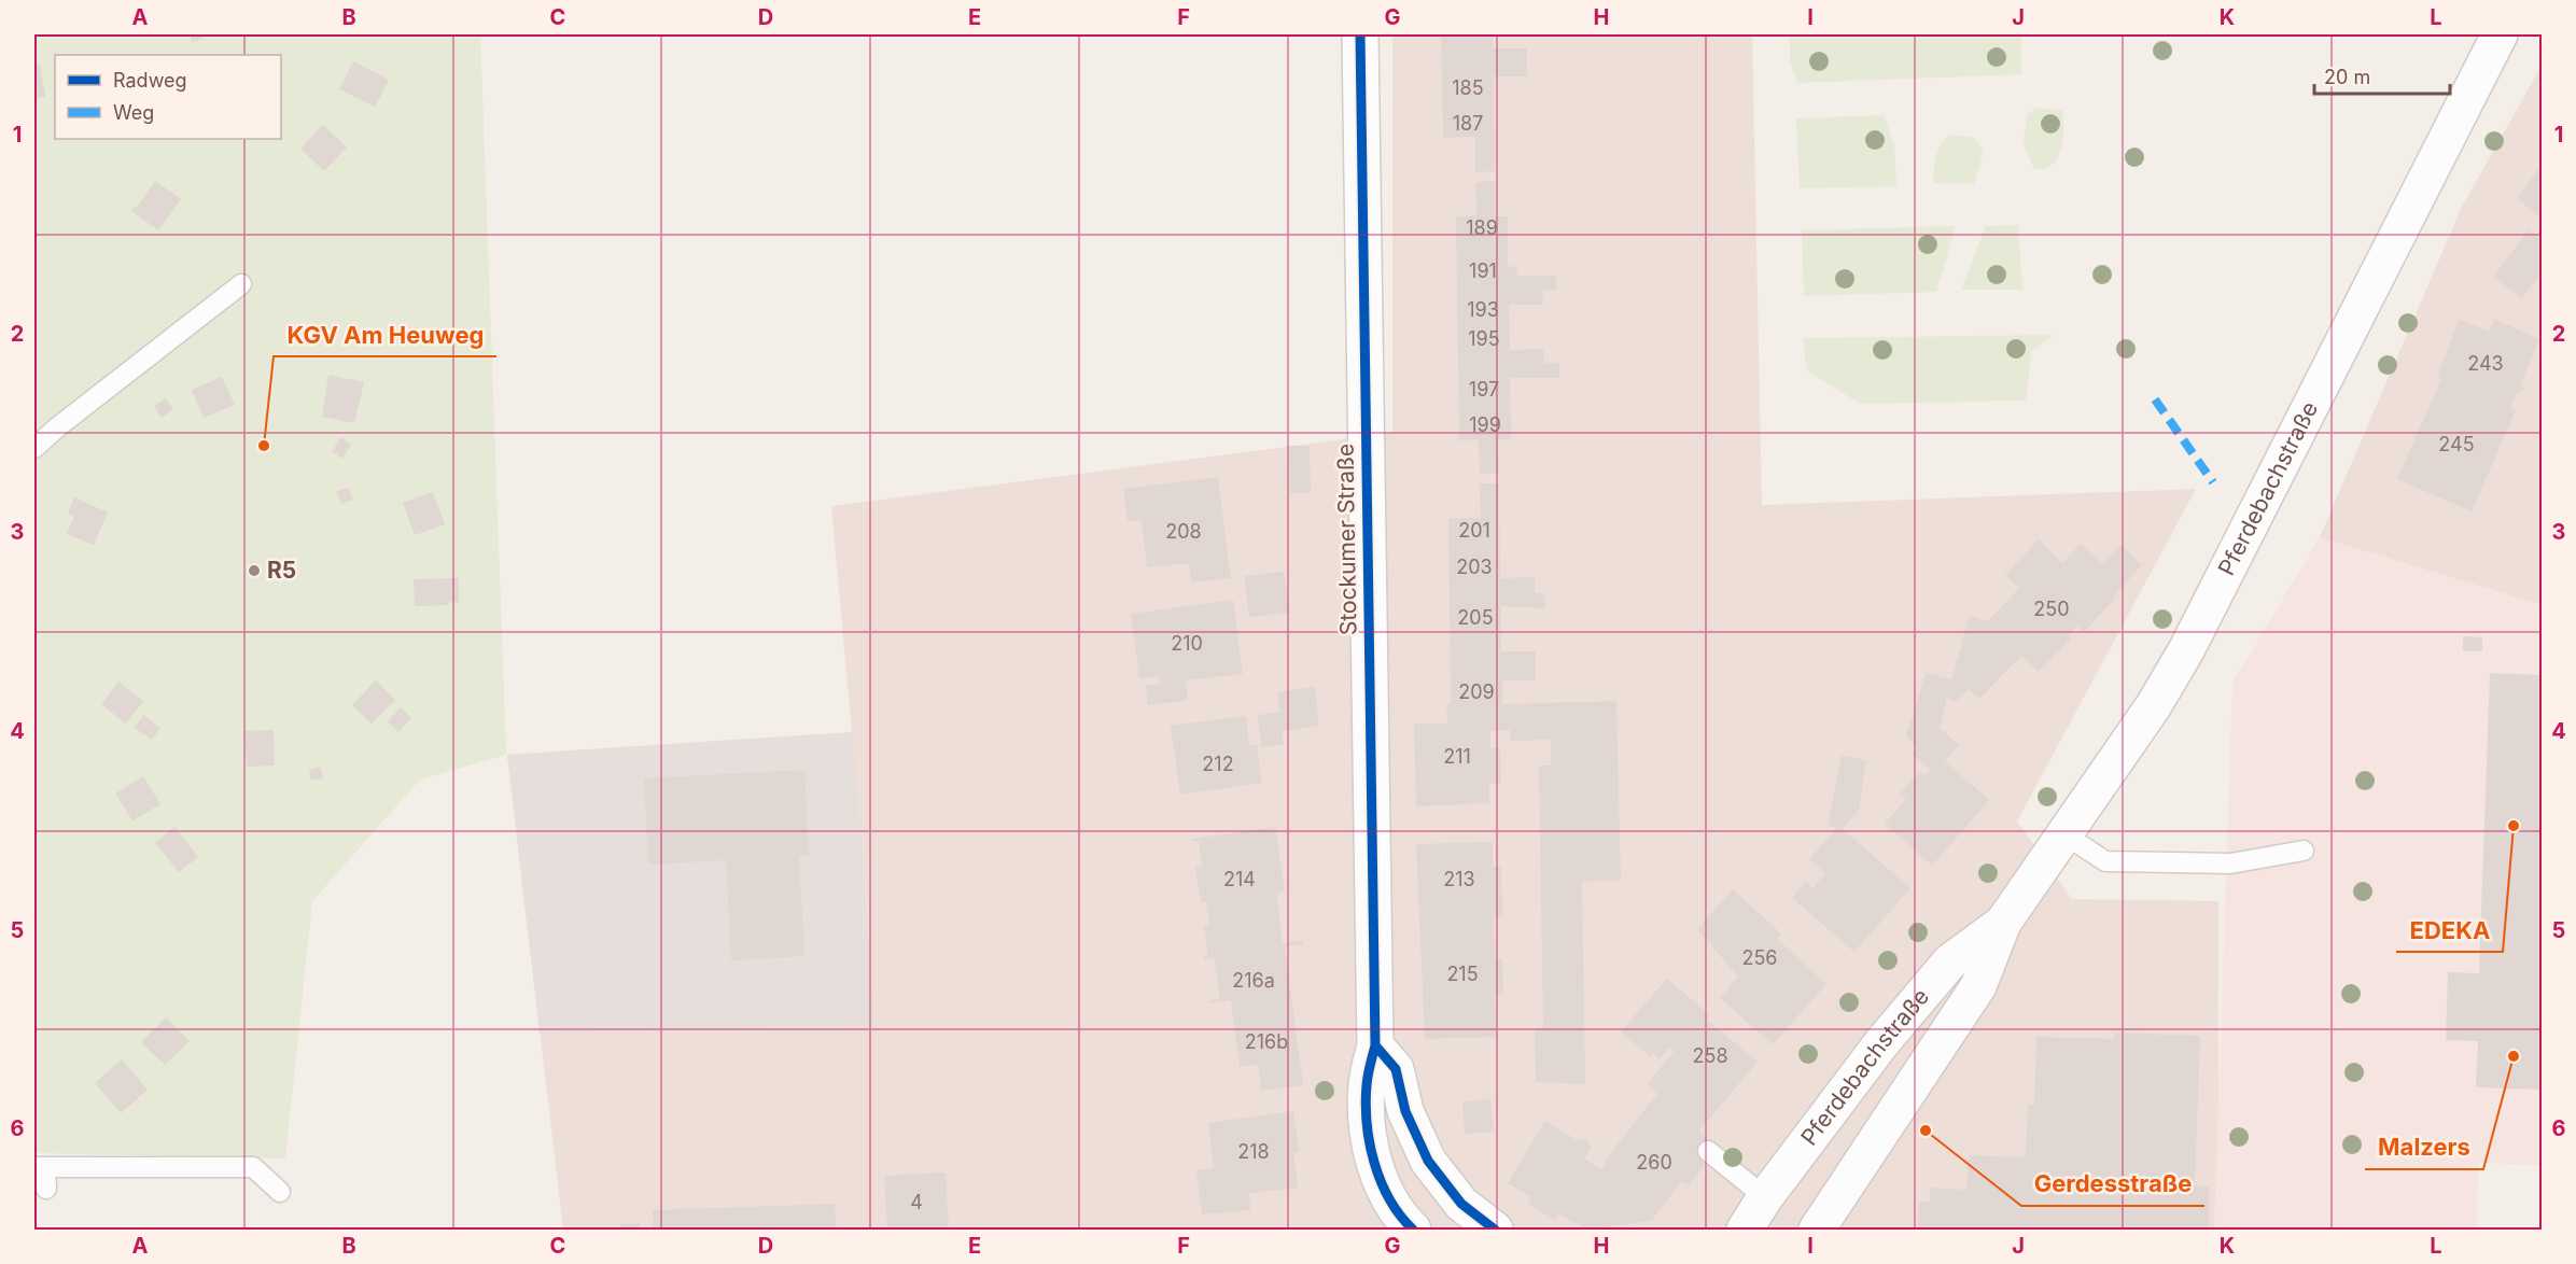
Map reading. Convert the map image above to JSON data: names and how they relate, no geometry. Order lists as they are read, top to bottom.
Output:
{
  "streets": {
    "main road": ["Pferdebachstraße", "Stockumer Straße"]
  },
  "places": [
    "KGV Am Heuweg",
    "R5",
    "EDEKA",
    "Malzers",
    "Gerdesstraße"
  ],
  "house_numbers": [
    "185",
    "187",
    "189",
    "191",
    "193",
    "195",
    "243",
    "197",
    "199",
    "245",
    "201",
    "208",
    "203",
    "250",
    "205",
    "210",
    "209",
    "211",
    "212",
    "214",
    "213",
    "256",
    "215",
    "216a",
    "216b",
    "258",
    "218",
    "260",
    "4"
  ],
  "legend": ["Radweg", "Weg"],
  "scale_bar": "20 m",
  "grid": {
    "columns": [
      "A",
      "B",
      "C",
      "D",
      "E",
      "F",
      "G",
      "H",
      "I",
      "J",
      "K",
      "L"
    ],
    "rows": [
      "1",
      "2",
      "3",
      "4",
      "5",
      "6"
    ]
  }
}
